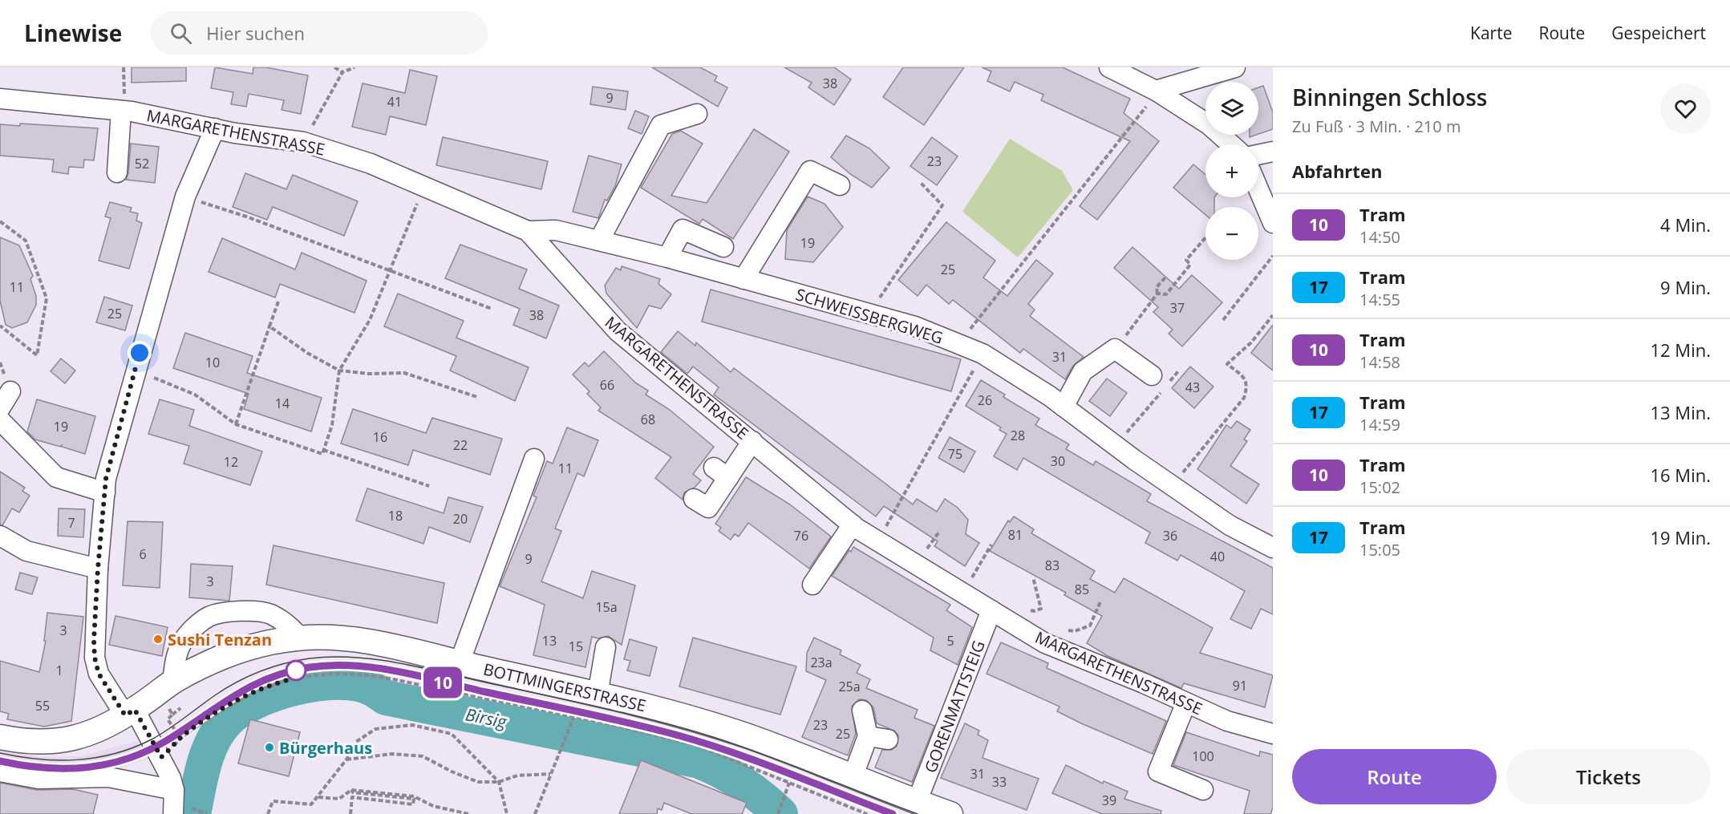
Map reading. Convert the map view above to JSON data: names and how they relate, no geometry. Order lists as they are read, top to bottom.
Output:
{
  "streets": {
    "main road": ["BOTTMINGERSTRASSE"],
    "street": ["MARGARETHENSTRASSE", "SCHWEISSBERGWEG", "GORENMATTSTEIG"]
  },
  "crossings": [
    ["MARGARETHENSTRASSE", "SCHWEISSBERGWEG"],
    ["MARGARETHENSTRASSE", "GORENMATTSTEIG"],
    ["BOTTMINGERSTRASSE", "GORENMATTSTEIG"]
  ],
  "water": ["Birsig"],
  "places": ["Sushi Tenzan", "Bürgerhaus"],
  "lines": ["tram line 10"],
  "house_numbers": [
    "38",
    "9",
    "41",
    "23",
    "52",
    "19",
    "25",
    "11",
    "37",
    "25",
    "38",
    "31",
    "10",
    "66",
    "43",
    "26",
    "14",
    "68",
    "19",
    "28",
    "16",
    "22",
    "75",
    "30",
    "12",
    "11",
    "18",
    "20",
    "7",
    "81",
    "76",
    "36",
    "6",
    "40",
    "9",
    "83",
    "3",
    "85",
    "15a",
    "3",
    "13",
    "5",
    "15",
    "23a",
    "1",
    "91",
    "25a",
    "55",
    "23",
    "25",
    "100",
    "31",
    "33",
    "39"
  ],
  "page": {
    "header": "Linewise",
    "search": "Hier suchen",
    "nav": ["Karte", "Route", "Gespeichert"],
    "on_map": "10",
    "heading": [
      ["Binningen Schloss", "Zu Fuß · 3 Min. · 210 m"],
      "Abfahrten"
    ],
    "map_buttons": ["+", "−"],
    "list": [
      {
        "mark": "10",
        "name": "Tram",
        "note": "14:50",
        "value": "4 Min."
      },
      {
        "mark": "17",
        "name": "Tram",
        "note": "14:55",
        "value": "9 Min."
      },
      {
        "mark": "10",
        "name": "Tram",
        "note": "14:58",
        "value": "12 Min."
      },
      {
        "mark": "17",
        "name": "Tram",
        "note": "14:59",
        "value": "13 Min."
      },
      {
        "mark": "10",
        "name": "Tram",
        "note": "15:02",
        "value": "16 Min."
      },
      {
        "mark": "17",
        "name": "Tram",
        "note": "15:05",
        "value": "19 Min."
      }
    ],
    "buttons": ["Route", "Tickets"]
  }
}
